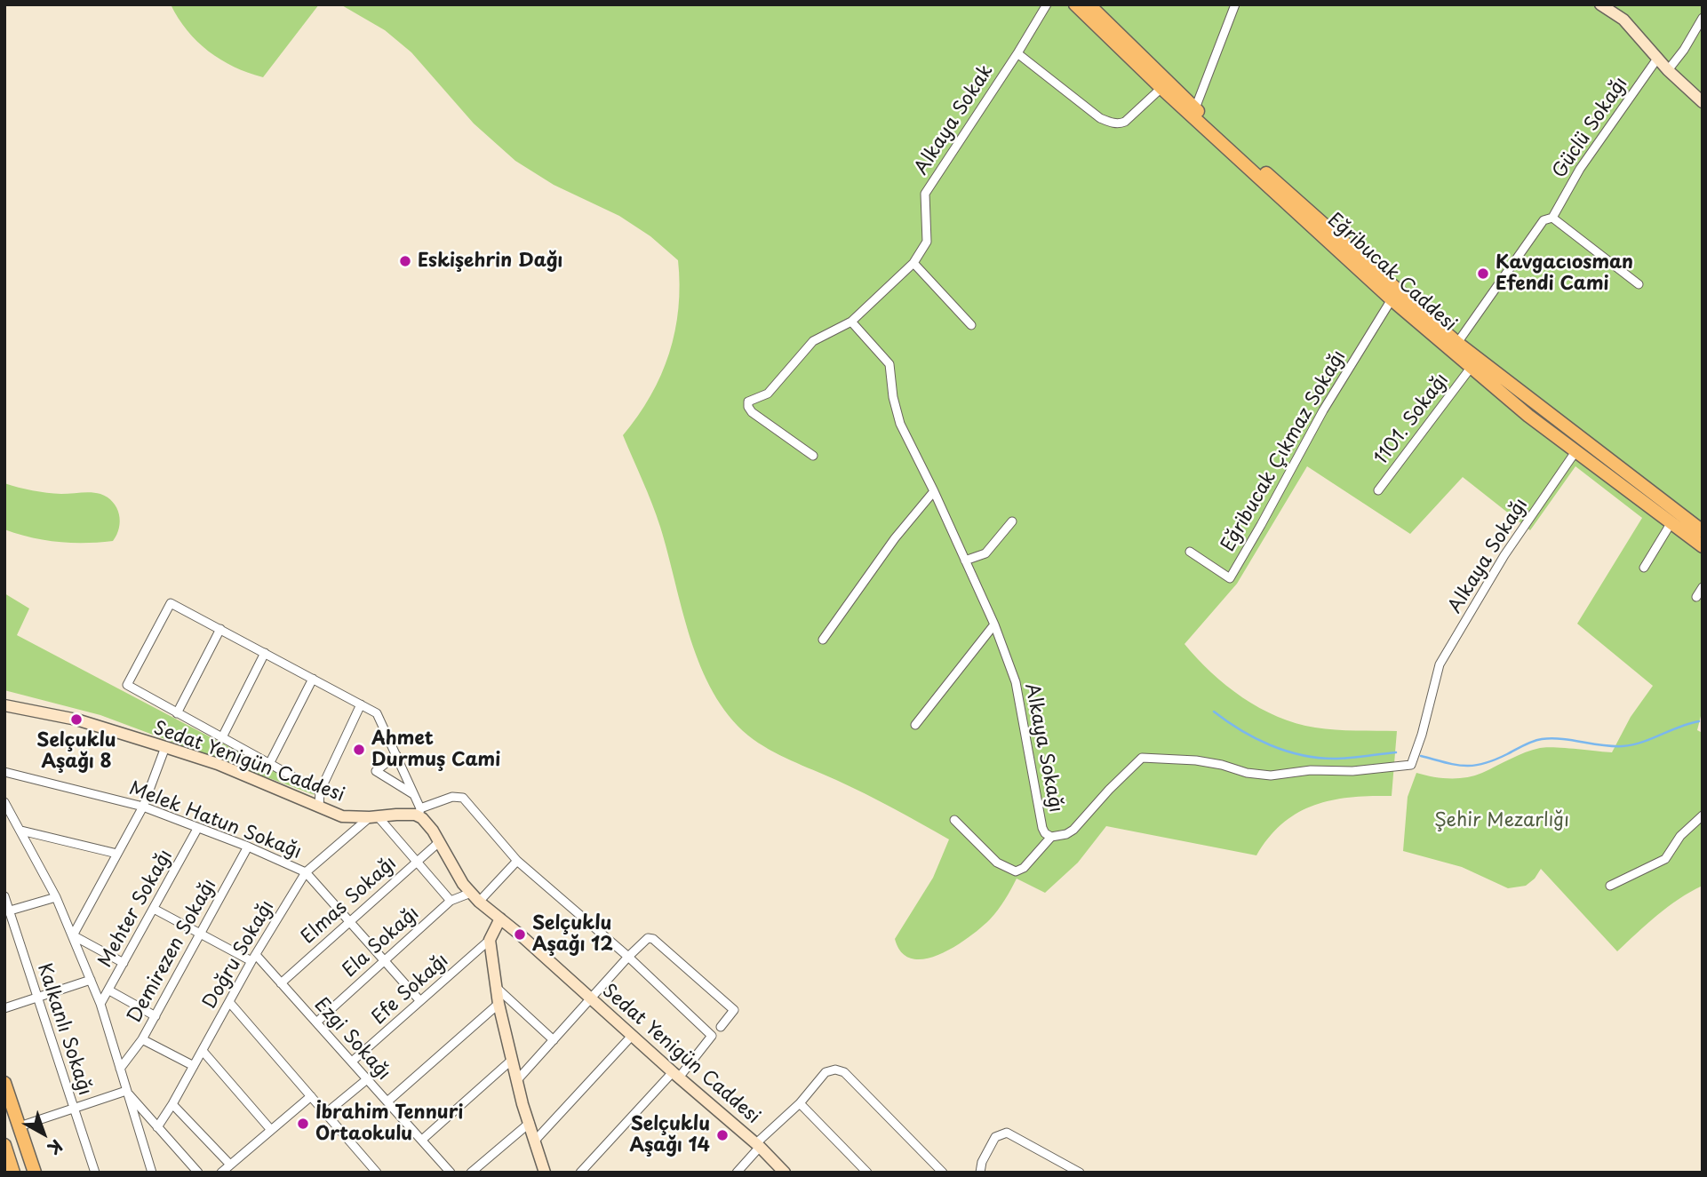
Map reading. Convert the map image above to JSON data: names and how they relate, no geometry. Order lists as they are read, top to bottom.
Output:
{
  "streets": {
    "main road": ["Eğribucak Caddesi"],
    "street": [
      "Alkaya Sokak",
      "Güclü Sokağı",
      "1101. Sokağı",
      "Eğribucak Çıkmaz Sokağı",
      "Alkaya Sokağı",
      "Sedat Yenigün Caddesi",
      "Melek Hatun Sokağı",
      "Elmas Sokağı",
      "Mehter Sokağı",
      "Ela Sokağı",
      "Demirezen Sokağı",
      "Doğru Sokağı",
      "Efe Sokağı",
      "Kalkanlı Sokağı",
      "Ezgi Sokağı"
    ]
  },
  "crossings": [
    ["Alkaya Sokak", "Eğribucak Caddesi"],
    ["Alkaya Sokak", "Alkaya Sokağı"],
    ["Güclü Sokağı", "Eğribucak Caddesi"],
    ["Eğribucak Caddesi", "1101. Sokağı"],
    ["Eğribucak Caddesi", "Eğribucak Çıkmaz Sokağı"],
    ["Eğribucak Caddesi", "Alkaya Sokağı"],
    ["Sedat Yenigün Caddesi", "Elmas Sokağı"],
    ["Sedat Yenigün Caddesi", "Ela Sokağı"],
    ["Sedat Yenigün Caddesi", "Doğru Sokağı"],
    ["Melek Hatun Sokağı", "Mehter Sokağı"],
    ["Melek Hatun Sokağı", "Demirezen Sokağı"],
    ["Melek Hatun Sokağı", "Doğru Sokağı"],
    ["Elmas Sokağı", "Ezgi Sokağı"],
    ["Mehter Sokağı", "Ezgi Sokağı"],
    ["Ela Sokağı", "Ezgi Sokağı"],
    ["Demirezen Sokağı", "Ezgi Sokağı"],
    ["Doğru Sokağı", "Ezgi Sokağı"],
    ["Efe Sokağı", "Ezgi Sokağı"]
  ],
  "parks": ["Şehir Mezarlığı"],
  "places": [
    "Eskişehrin Dağı",
    "Kavgacıosman Efendi Cami",
    "Selçuklu Aşağı 8",
    "Ahmet Durmuş Cami",
    "Selçuklu Aşağı 12",
    "İbrahim Tennuri Ortaokulu",
    "Selçuklu Aşağı 14"
  ],
  "north": "bottom right"
}
